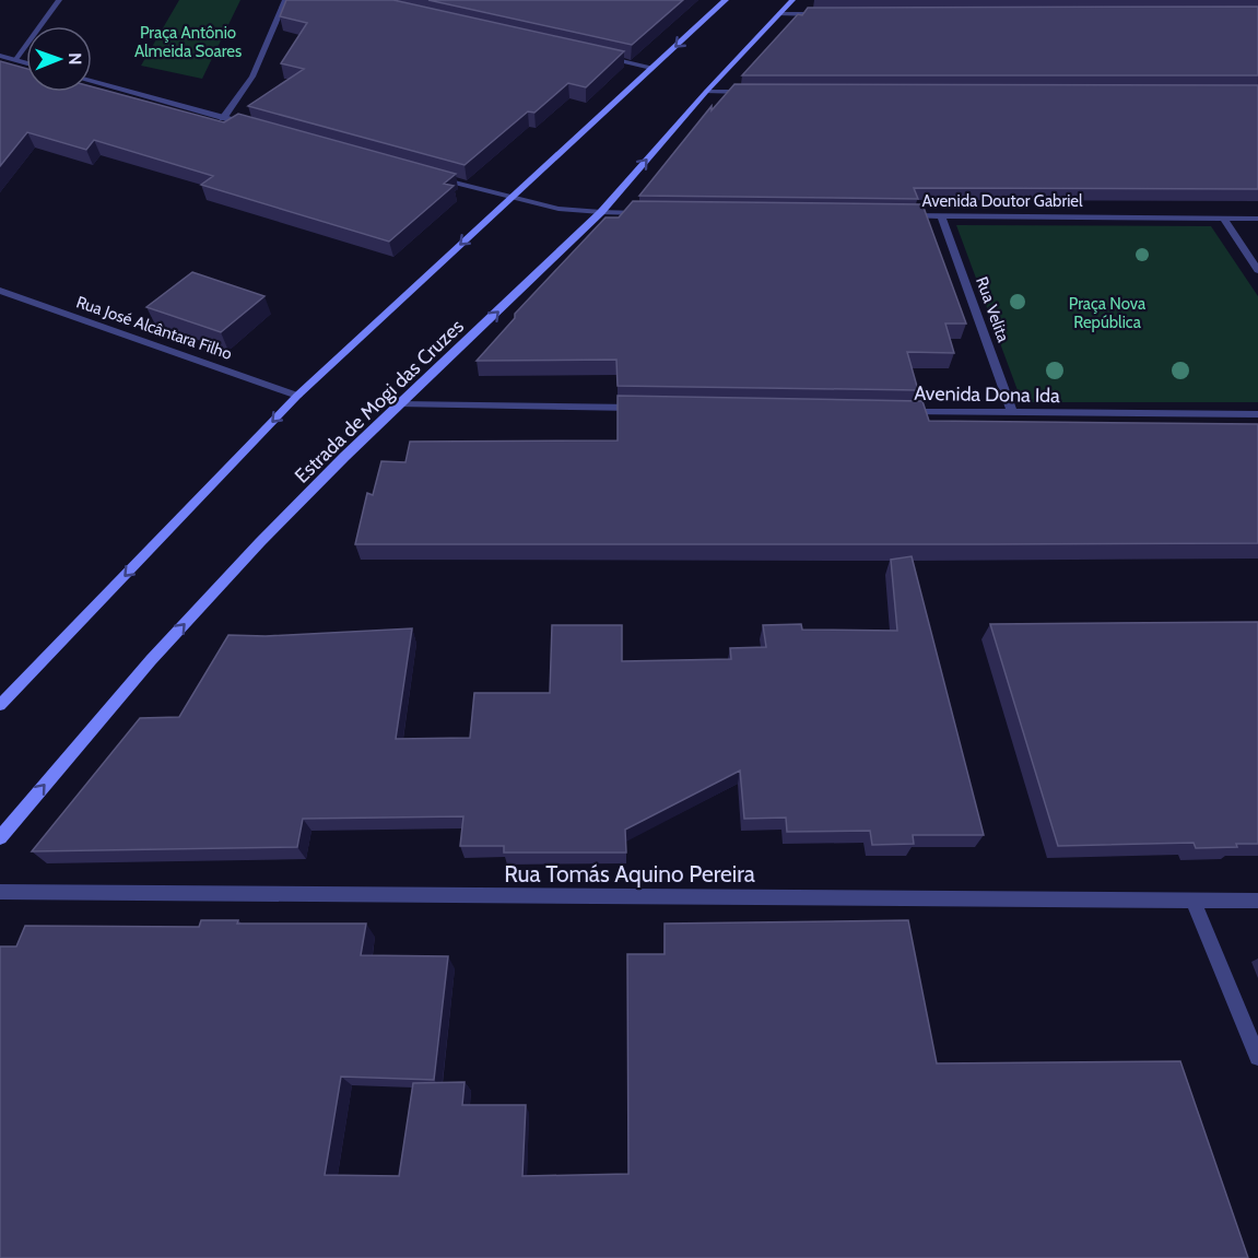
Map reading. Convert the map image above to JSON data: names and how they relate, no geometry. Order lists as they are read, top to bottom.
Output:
{
  "streets": {
    "main road": ["Estrada de Mogi das Cruzes"],
    "street": [
      "Avenida Doutor Gabriel",
      "Rua Velita",
      "Rua José Alcântara Filho",
      "Avenida Dona Ida",
      "Rua Tomás Aquino Pereira"
    ]
  },
  "crossings": [
    ["Avenida Doutor Gabriel", "Rua Velita"],
    ["Rua Velita", "Avenida Dona Ida"]
  ],
  "parks": ["Praça Antônio Almeida Soares", "Praça Nova República"],
  "north": "right"
}
